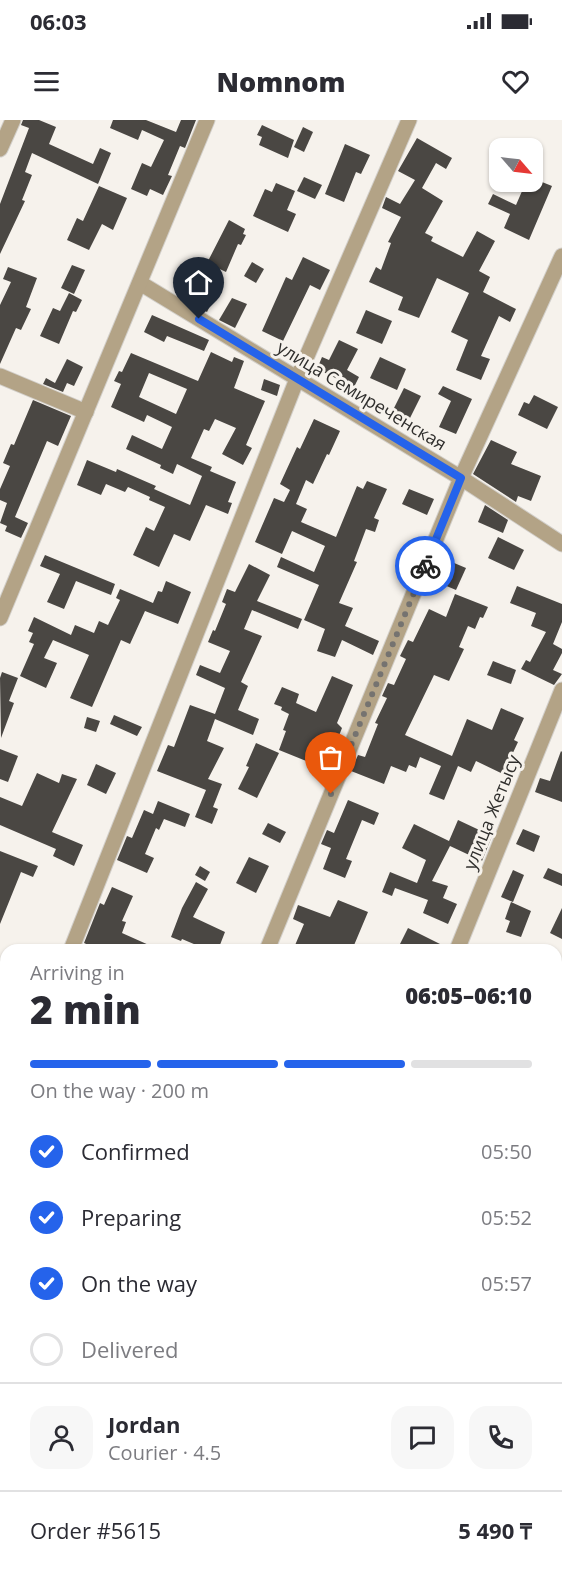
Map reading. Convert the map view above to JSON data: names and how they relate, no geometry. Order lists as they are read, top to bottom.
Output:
{
  "streets": {
    "street": ["улица Семиреченская", "улица Жетысу"]
  },
  "north": "bottom right",
  "page": {
    "status": "06:03",
    "header": "Nomnom",
    "heading": ["2 min", "Arriving in", "06:05–06:10"],
    "panel": [
      "Jordan",
      "Courier · 4.5",
      "Order #5615",
      "5 490 ₸"
    ],
    "bar": "On the way · 200 m",
    "list": [
      ["Confirmed", "05:50"],
      ["Preparing", "05:52"],
      ["On the way", "05:57"],
      "Delivered"
    ]
  }
}
